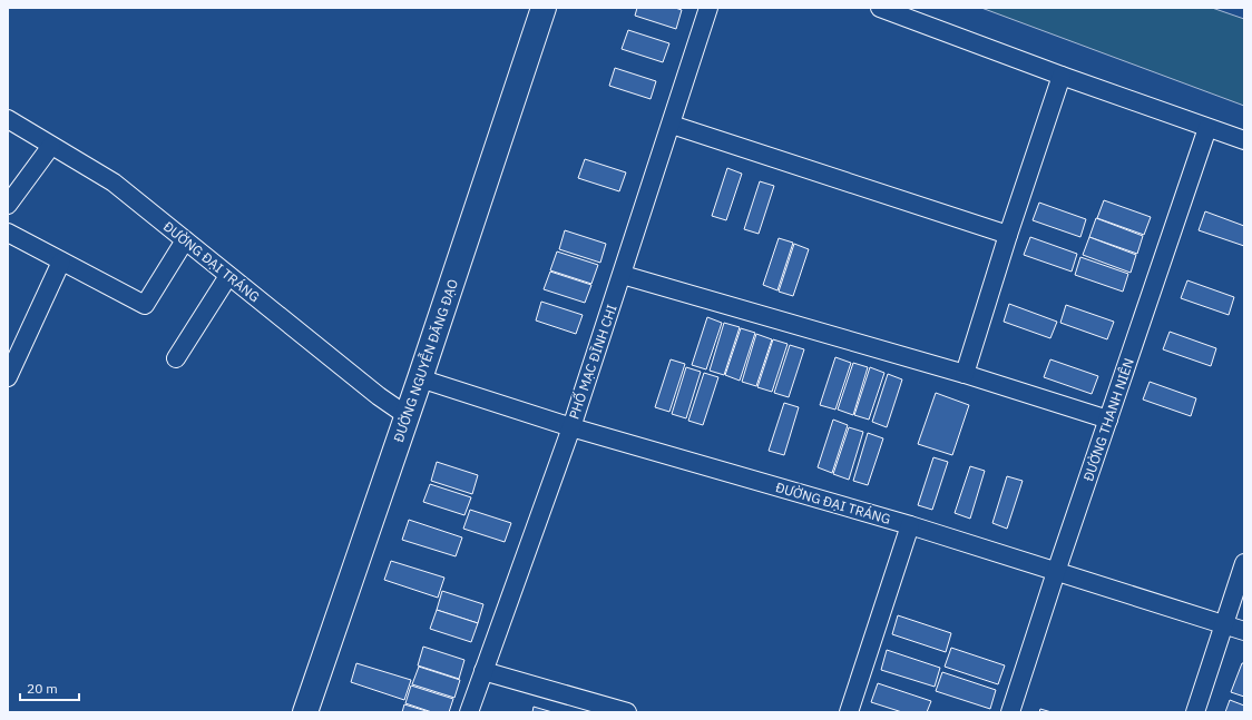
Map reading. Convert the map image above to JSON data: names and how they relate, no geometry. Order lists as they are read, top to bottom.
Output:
{
  "streets": {
    "main road": ["ĐƯỜNG NGUYỄN ĐĂNG ĐẠO"],
    "street": ["ĐƯỜNG ĐẠI TRÁNG", "PHỐ MẠC ĐĨNH CHI", "ĐƯỜNG THANH NIÊN"]
  },
  "crossings": [
    ["ĐƯỜNG ĐẠI TRÁNG", "ĐƯỜNG NGUYỄN ĐĂNG ĐẠO"],
    ["ĐƯỜNG ĐẠI TRÁNG", "PHỐ MẠC ĐĨNH CHI"],
    ["ĐƯỜNG ĐẠI TRÁNG", "ĐƯỜNG THANH NIÊN"]
  ],
  "scale_bar": "20 m"
}
